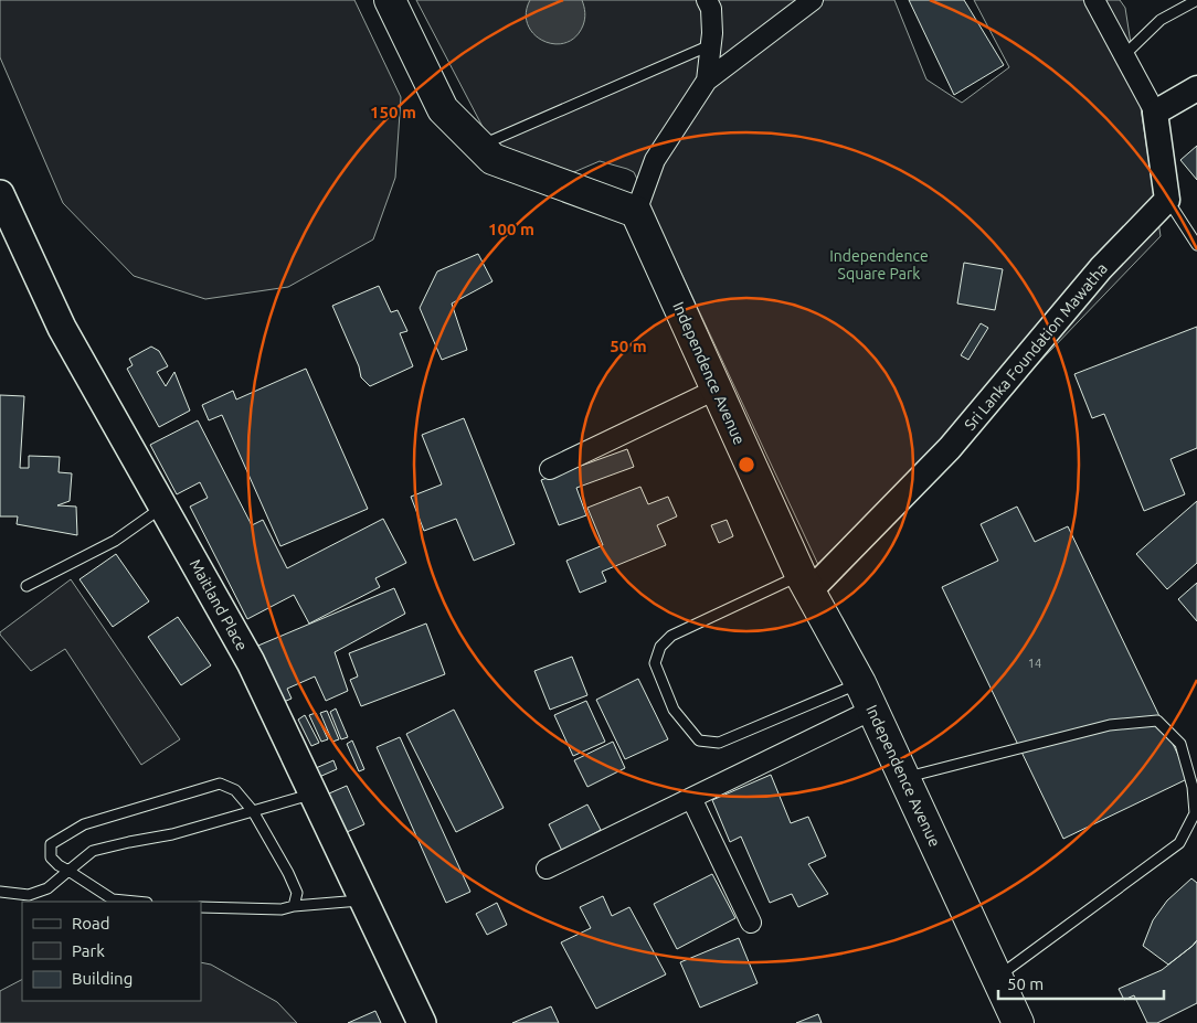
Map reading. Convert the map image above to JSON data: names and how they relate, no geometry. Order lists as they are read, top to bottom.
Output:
{
  "streets": {
    "main road": ["Independence Avenue", "Maitland Place"],
    "street": ["Sri Lanka Foundation Mawatha"]
  },
  "crossings": [
    ["Sri Lanka Foundation Mawatha", "Independence Avenue"]
  ],
  "parks": ["Independence Square Park"],
  "house_numbers": ["14"],
  "legend": ["Road", "Park", "Building"],
  "scale_bar": "50 m",
  "rings": ["150 m", "100 m", "50 m"]
}
